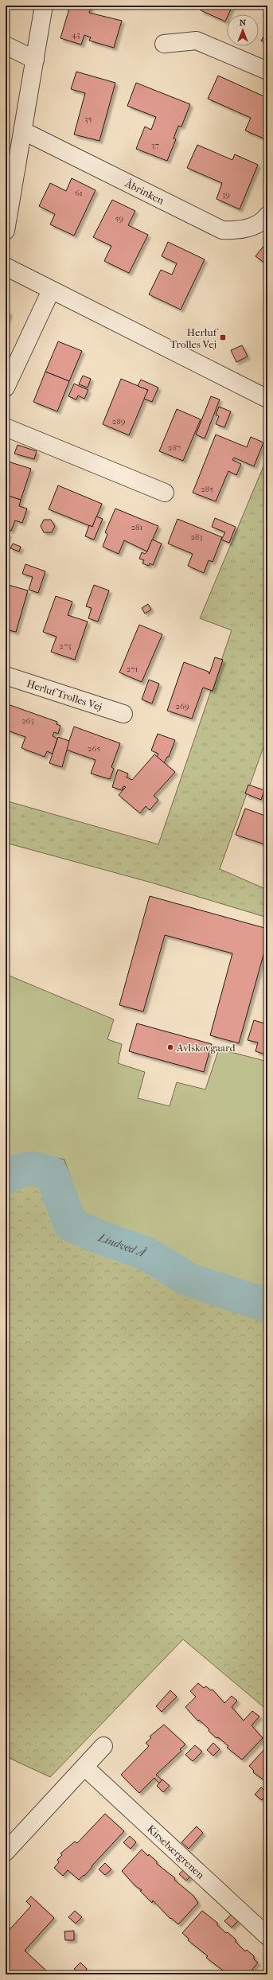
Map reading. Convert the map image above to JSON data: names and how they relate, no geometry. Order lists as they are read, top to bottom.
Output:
{
  "streets": {
    "street": ["Åbrinken", "Herluf Trolles Vej", "Kirsebærgrenen"]
  },
  "water": ["Lindved Å"],
  "places": {
    "transit": ["Herluf Trolles Vej"],
    "other": ["Avlskovgaard"]
  },
  "house_numbers": [
    "43",
    "35",
    "37",
    "61",
    "39",
    "59",
    "289",
    "287",
    "285",
    "281",
    "283",
    "273",
    "271",
    "269",
    "263",
    "265"
  ],
  "north": "top"
}
